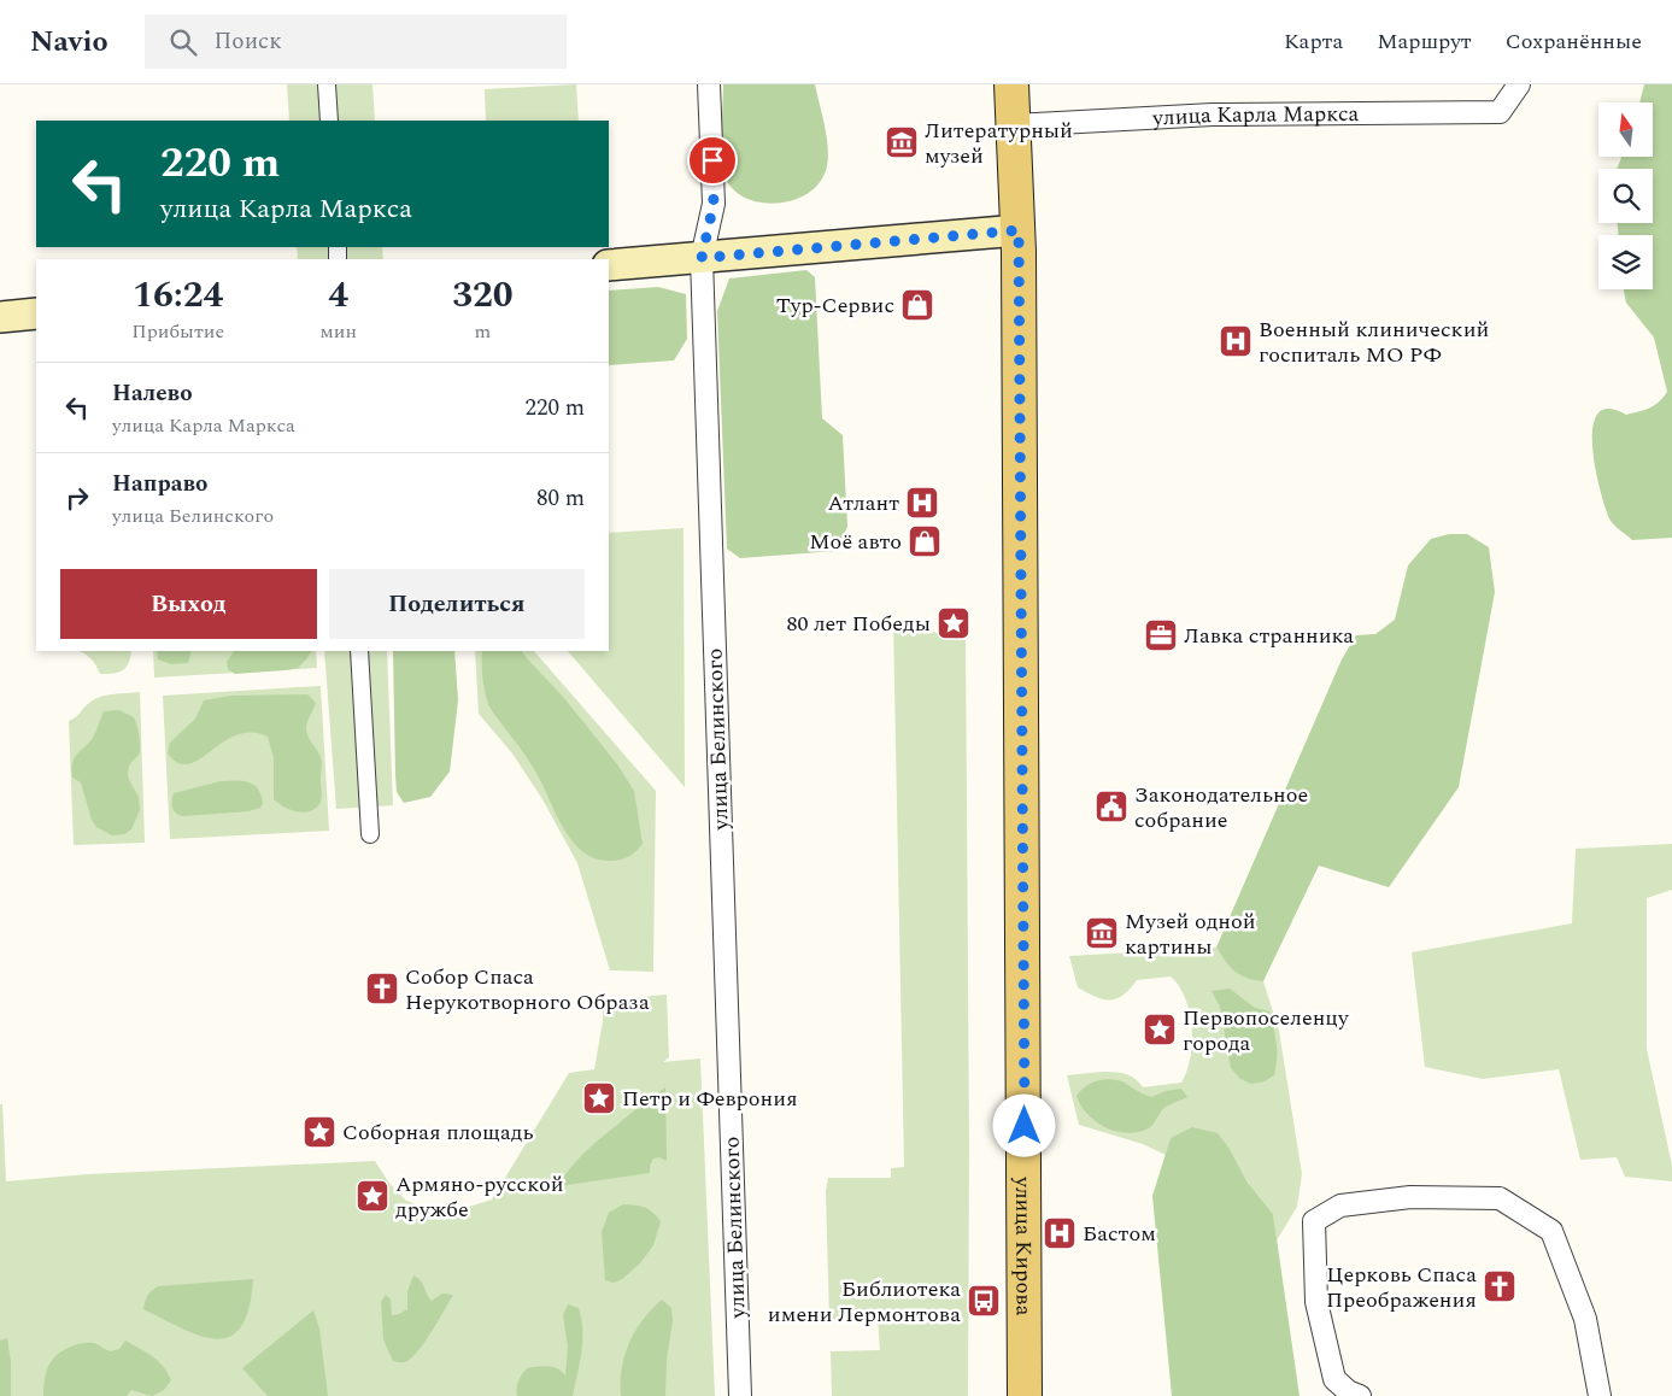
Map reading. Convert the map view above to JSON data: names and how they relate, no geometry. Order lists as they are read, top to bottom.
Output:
{
  "streets": {
    "main road": ["улица Кирова"],
    "street": ["улица Карла Маркса", "улица Белинского"]
  },
  "crossings": [
    ["улица Карла Маркса", "улица Кирова"]
  ],
  "places": {
    "museum": ["Литературный музей", "Музей одной картины"],
    "shop": ["Тур-Сервис", "Моё авто"],
    "hospital": ["Военный клинический госпиталь МО РФ", "Атлант", "Бастом"],
    "place": [
      "80 лет Победы",
      "Первопоселенцу города",
      "Петр и Феврония",
      "Соборная площадь",
      "Армяно-русской дружбе"
    ],
    "office": ["Лавка странника"],
    "public building": ["Законодательное собрание"],
    "church": ["Собор Спаса Нерукотворного Образа", "Церковь Спаса Преображения"],
    "bus stop": ["Библиотека имени Лермонтова"]
  },
  "north": "top",
  "page": {
    "header": "Navio",
    "search": "Поиск",
    "nav": ["Карта", "Маршрут", "Сохранённые"],
    "turn": ["220 m", "улица Карла Маркса"],
    "eta": [
      "16:24",
      "Прибытие",
      "4",
      "мин",
      "320",
      "m"
    ],
    "list": [
      {
        "name": "Налево",
        "note": "улица Карла Маркса",
        "value": "220 m"
      },
      {
        "name": "Направо",
        "note": "улица Белинского",
        "value": "80 m"
      }
    ],
    "buttons": ["Выход", "Поделиться"]
  }
}
